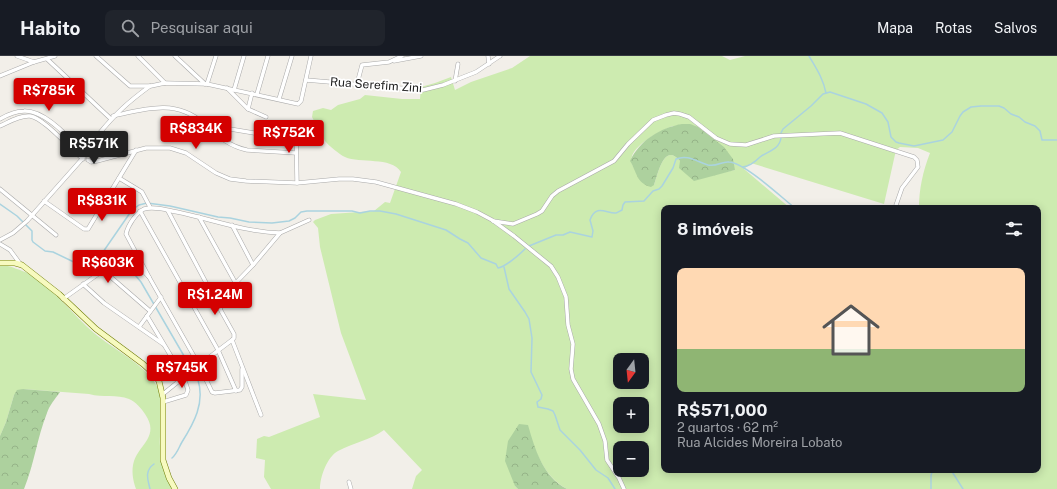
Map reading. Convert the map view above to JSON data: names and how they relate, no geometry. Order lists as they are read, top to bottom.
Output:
{
  "streets": {
    "street": ["Rua Serefim Zini"]
  },
  "north": "bottom",
  "page": {
    "header": "Habito",
    "search": "Pesquisar aqui",
    "nav": ["Mapa", "Rotas", "Salvos"],
    "price": [
      "R$785K",
      "R$834K",
      "R$752K",
      "R$571K",
      "R$831K",
      "R$603K",
      "R$1.24M",
      "R$745K"
    ],
    "heading": "8 imóveis",
    "list": [
      {
        "name": "R$571,000",
        "note": "2 quartos · 62 m² · Rua Alcides Moreira Lobato"
      }
    ],
    "map_buttons": ["+", "−"]
  }
}
